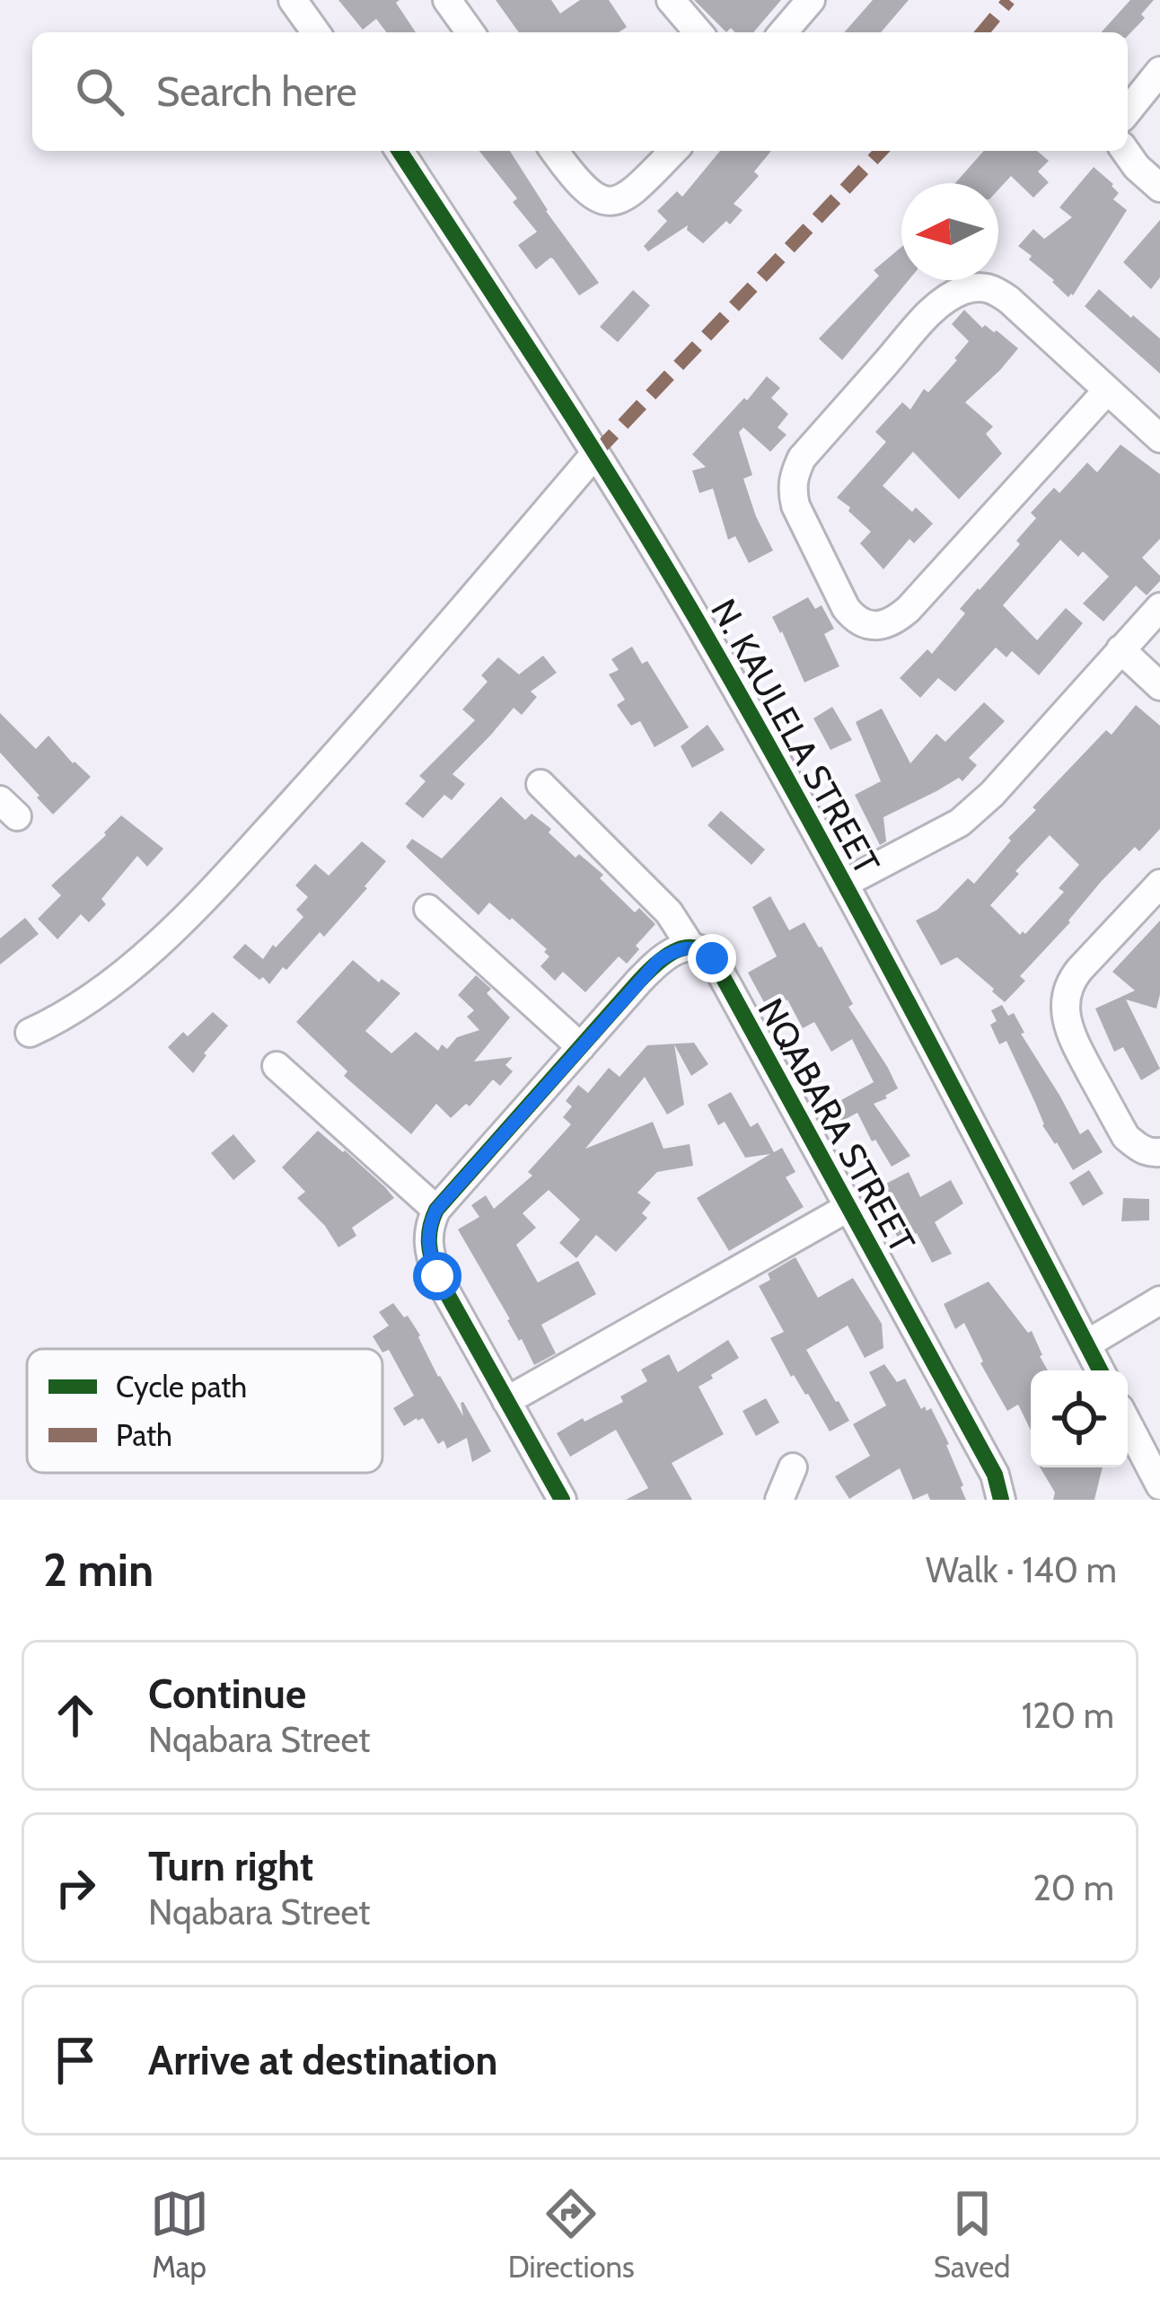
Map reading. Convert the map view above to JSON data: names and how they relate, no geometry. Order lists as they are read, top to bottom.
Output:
{
  "streets": {
    "street": ["N. KAULELA STREET", "NQABARA STREET"]
  },
  "legend": ["Cycle path", "Path"],
  "north": "left",
  "page": {
    "search": "Search here",
    "heading": ["2 min", "Walk · 140 m"],
    "list": [
      ["Continue", "Nqabara Street", "120 m"],
      ["Turn right", "Nqabara Street", "20 m"],
      "Arrive at destination"
    ],
    "nav": ["Map", "Directions", "Saved"]
  }
}
